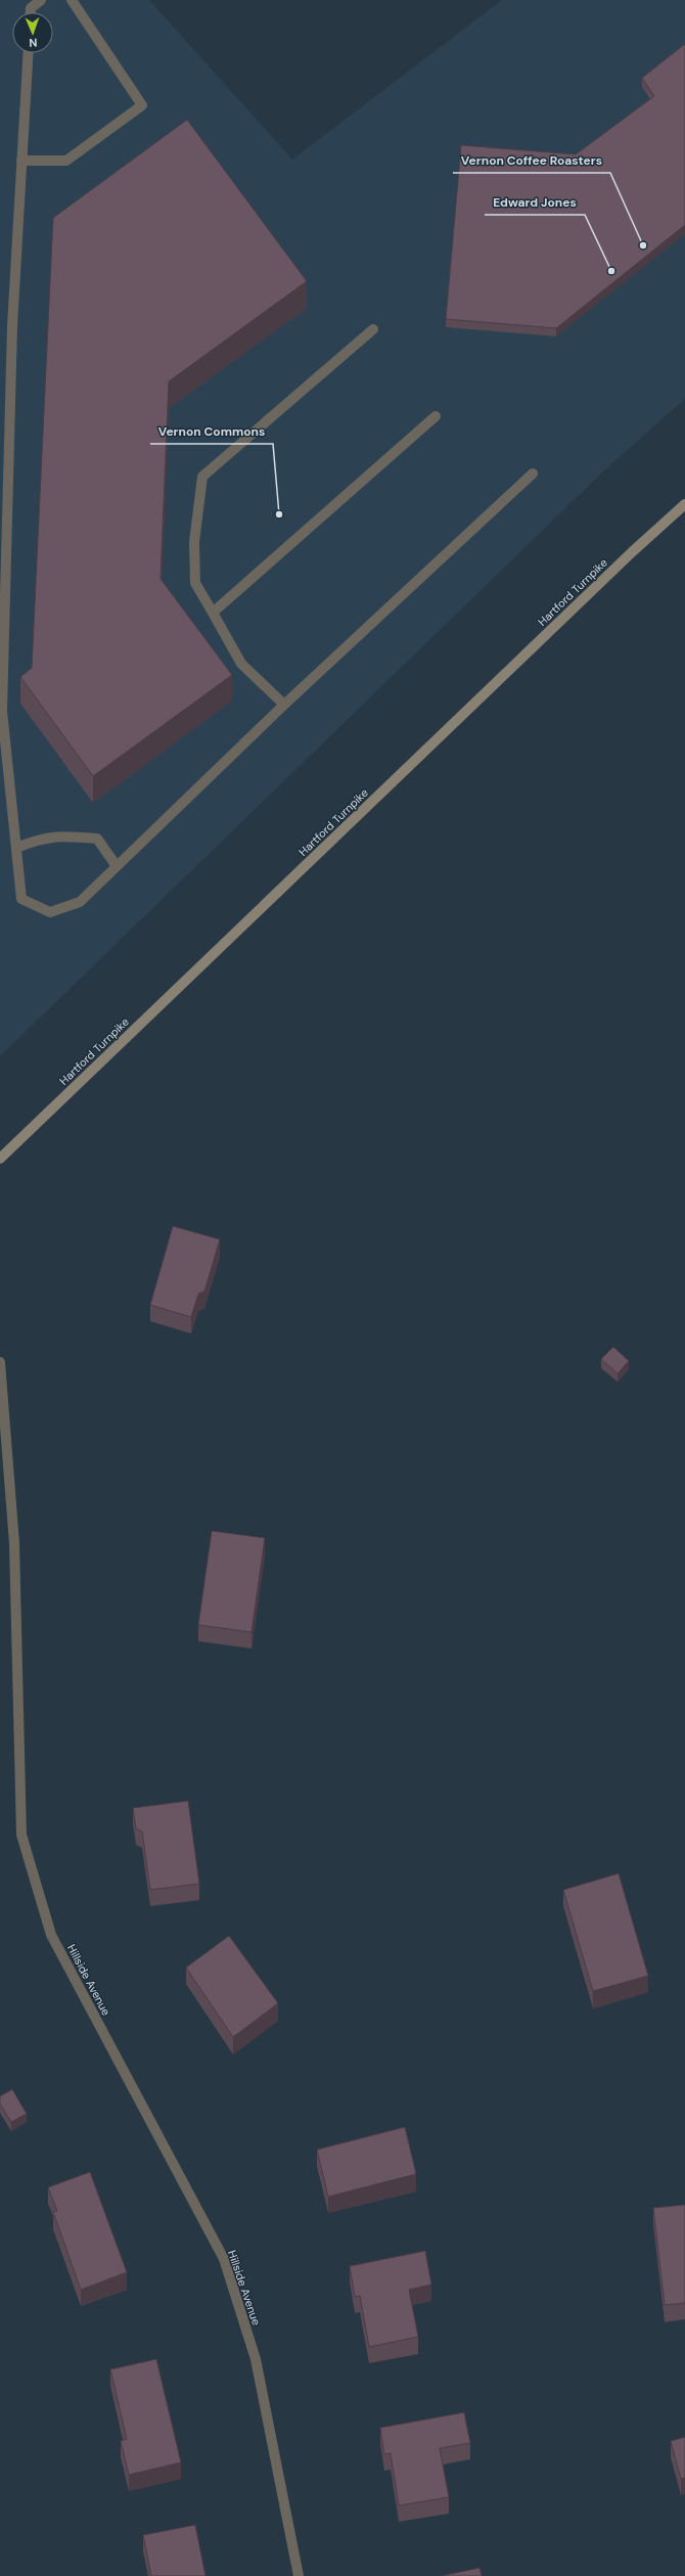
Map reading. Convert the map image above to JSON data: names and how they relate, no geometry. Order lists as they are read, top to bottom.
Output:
{
  "streets": {
    "main road": ["Hartford Turnpike"],
    "street": ["Hillside Avenue"]
  },
  "places": ["Vernon Coffee Roasters", "Edward Jones", "Vernon Commons"],
  "north": "bottom"
}
